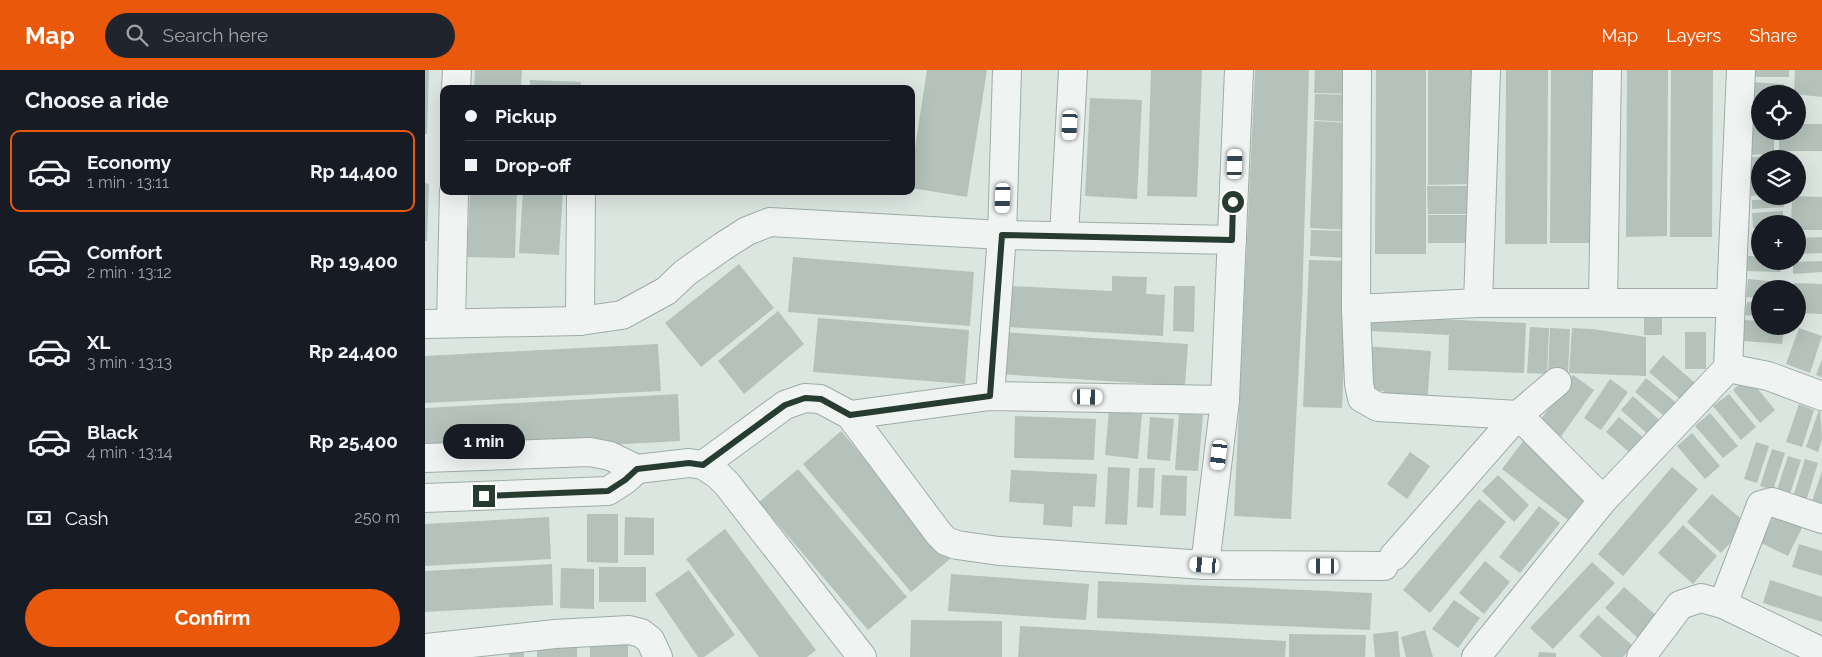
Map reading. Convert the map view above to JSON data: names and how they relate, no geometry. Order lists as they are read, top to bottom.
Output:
{
  "page": {
    "header": "Map",
    "search": "Search here",
    "nav": ["Map", "Layers", "Share"],
    "heading": "Choose a ride",
    "map_buttons": ["+", "−"],
    "banner": ["Pickup", "Drop-off"],
    "list": [
      {
        "name": "Economy",
        "note": "1 min · 13:11",
        "value": "Rp 14,400"
      },
      {
        "name": "Comfort",
        "note": "2 min · 13:12",
        "value": "Rp 19,400"
      },
      {
        "name": "XL",
        "note": "3 min · 13:13",
        "value": "Rp 24,400"
      },
      {
        "name": "Black",
        "note": "4 min · 13:14",
        "value": "Rp 25,400"
      }
    ],
    "bubble": "1 min",
    "pay": ["Cash", "250 m"],
    "buttons": "Confirm"
  }
}
